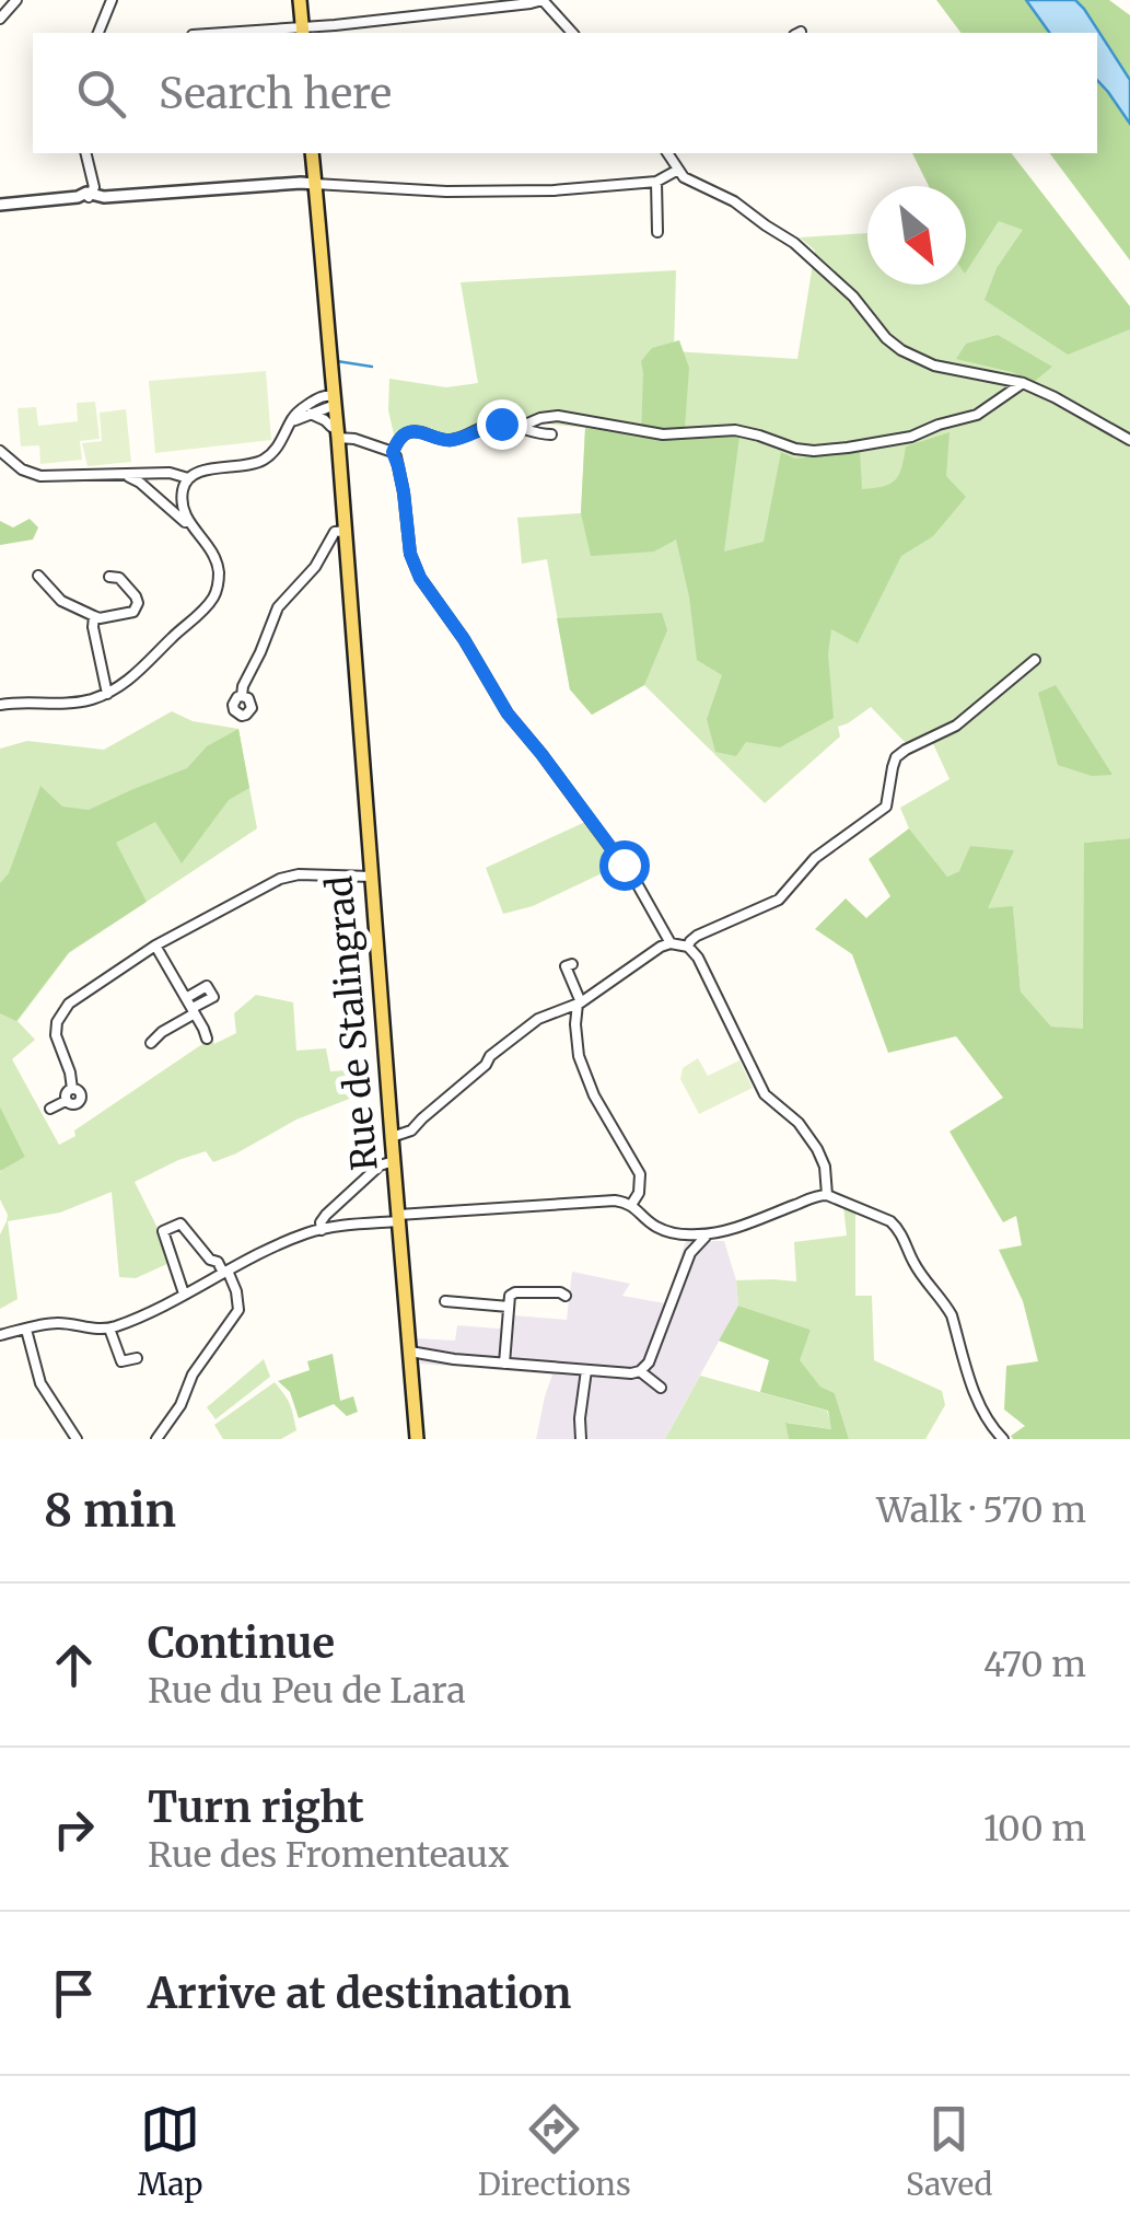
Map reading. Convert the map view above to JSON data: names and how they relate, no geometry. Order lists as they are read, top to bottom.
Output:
{
  "streets": {
    "main road": ["Rue de Stalingrad"]
  },
  "north": "bottom right",
  "page": {
    "search": "Search here",
    "heading": ["8 min", "Walk · 570 m"],
    "list": [
      ["Continue", "Rue du Peu de Lara", "470 m"],
      ["Turn right", "Rue des Fromenteaux", "100 m"],
      "Arrive at destination"
    ],
    "nav": ["Map", "Directions", "Saved"]
  }
}
